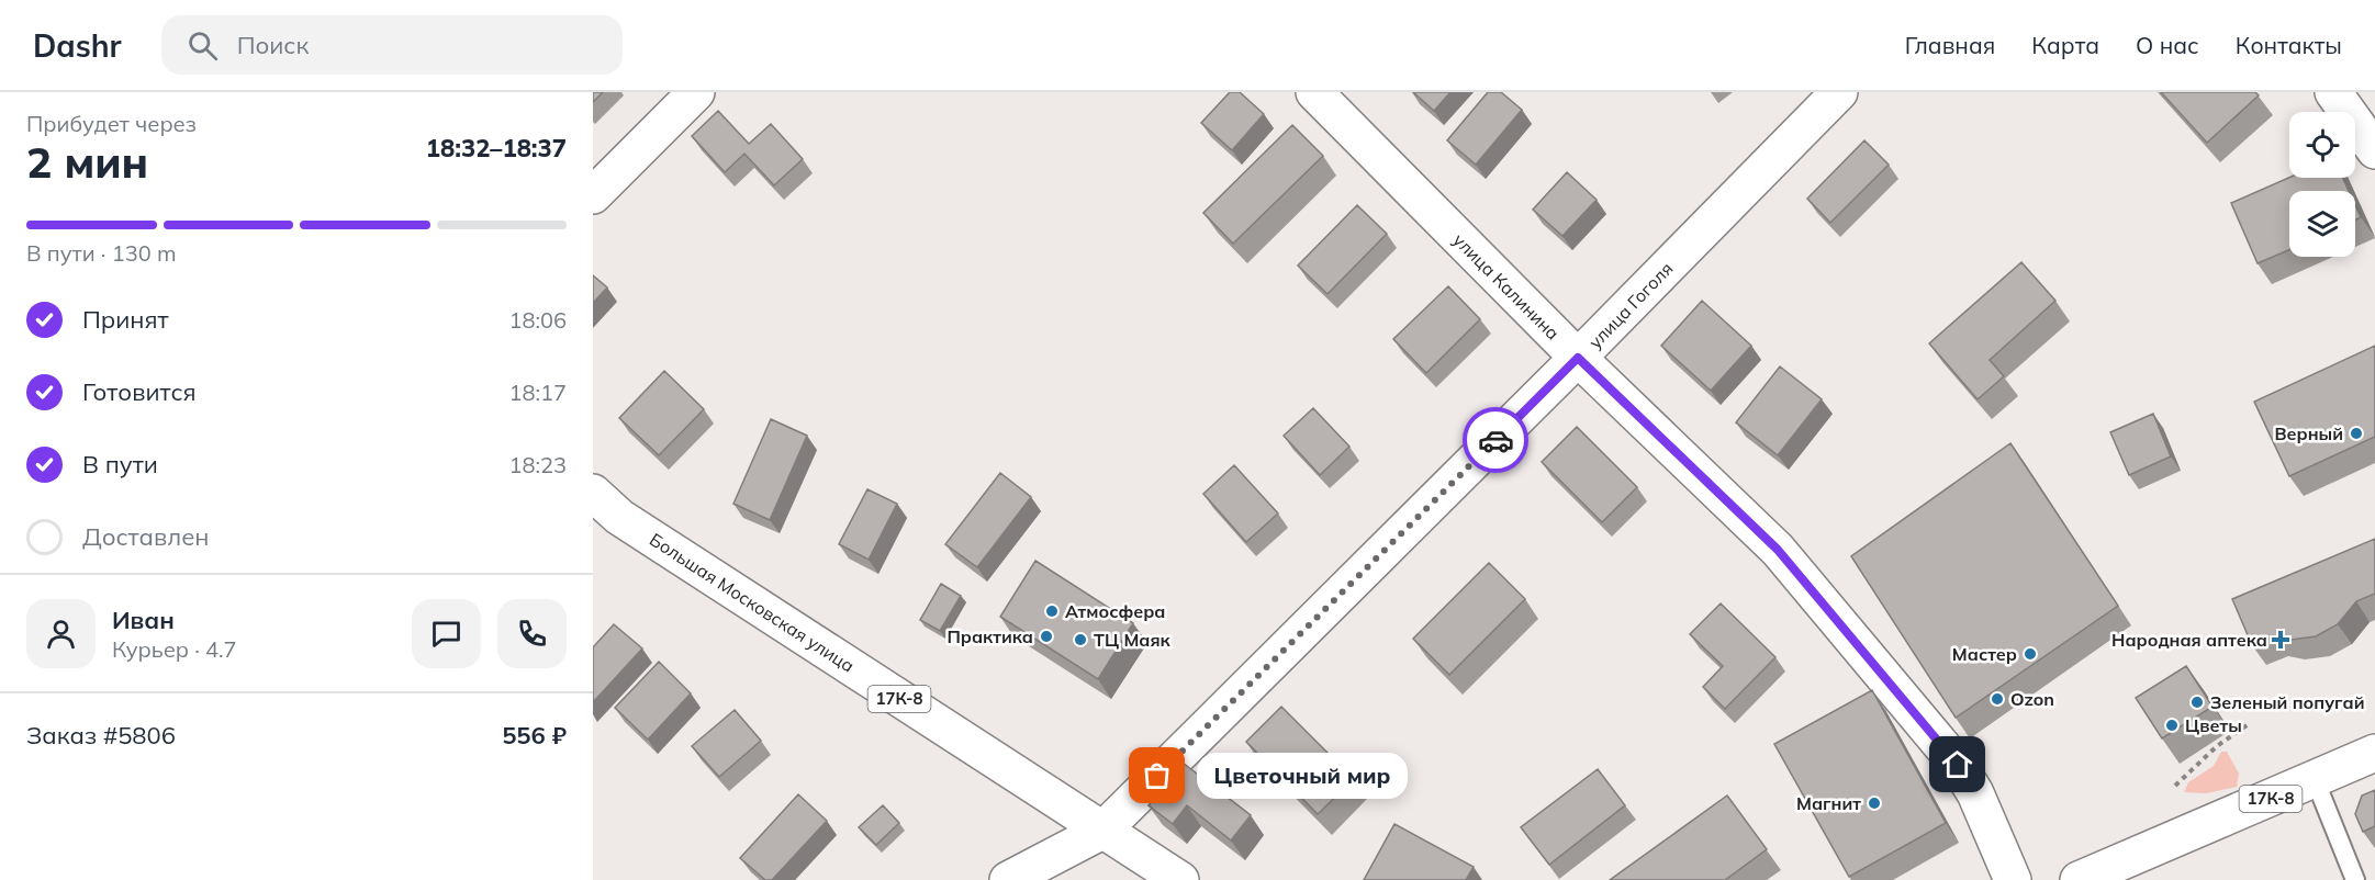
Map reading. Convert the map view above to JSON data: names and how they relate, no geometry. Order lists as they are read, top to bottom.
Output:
{
  "streets": {
    "street": [
      "улица Калинина",
      "улица Гоголя",
      "Большая Московская улица",
      "17К-8"
    ]
  },
  "crossings": [
    ["улица Калинина", "улица Гоголя"],
    ["улица Гоголя", "Большая Московская улица"]
  ],
  "places": {
    "other": [
      "Верный",
      "Атмосфера",
      "Практика",
      "ТЦ Маяк",
      "Мастер",
      "Ozon",
      "Зеленый попугай",
      "Цветы",
      "Цветочный мир",
      "Магнит"
    ],
    "health": ["Народная аптека"]
  },
  "page": {
    "header": "Dashr",
    "search": "Поиск",
    "nav": [
      "Главная",
      "Карта",
      "О нас",
      "Контакты"
    ],
    "heading": ["2 мин", "Прибудет через", "18:32–18:37"],
    "panel": [
      "Иван",
      "Курьер · 4.7",
      "Заказ #5806",
      "556 ₽"
    ],
    "bar": "В пути · 130 m",
    "list": [
      ["Принят", "18:06"],
      ["Готовится", "18:17"],
      ["В пути", "18:23"],
      "Доставлен"
    ],
    "bubble": "Цветочный мир"
  }
}
